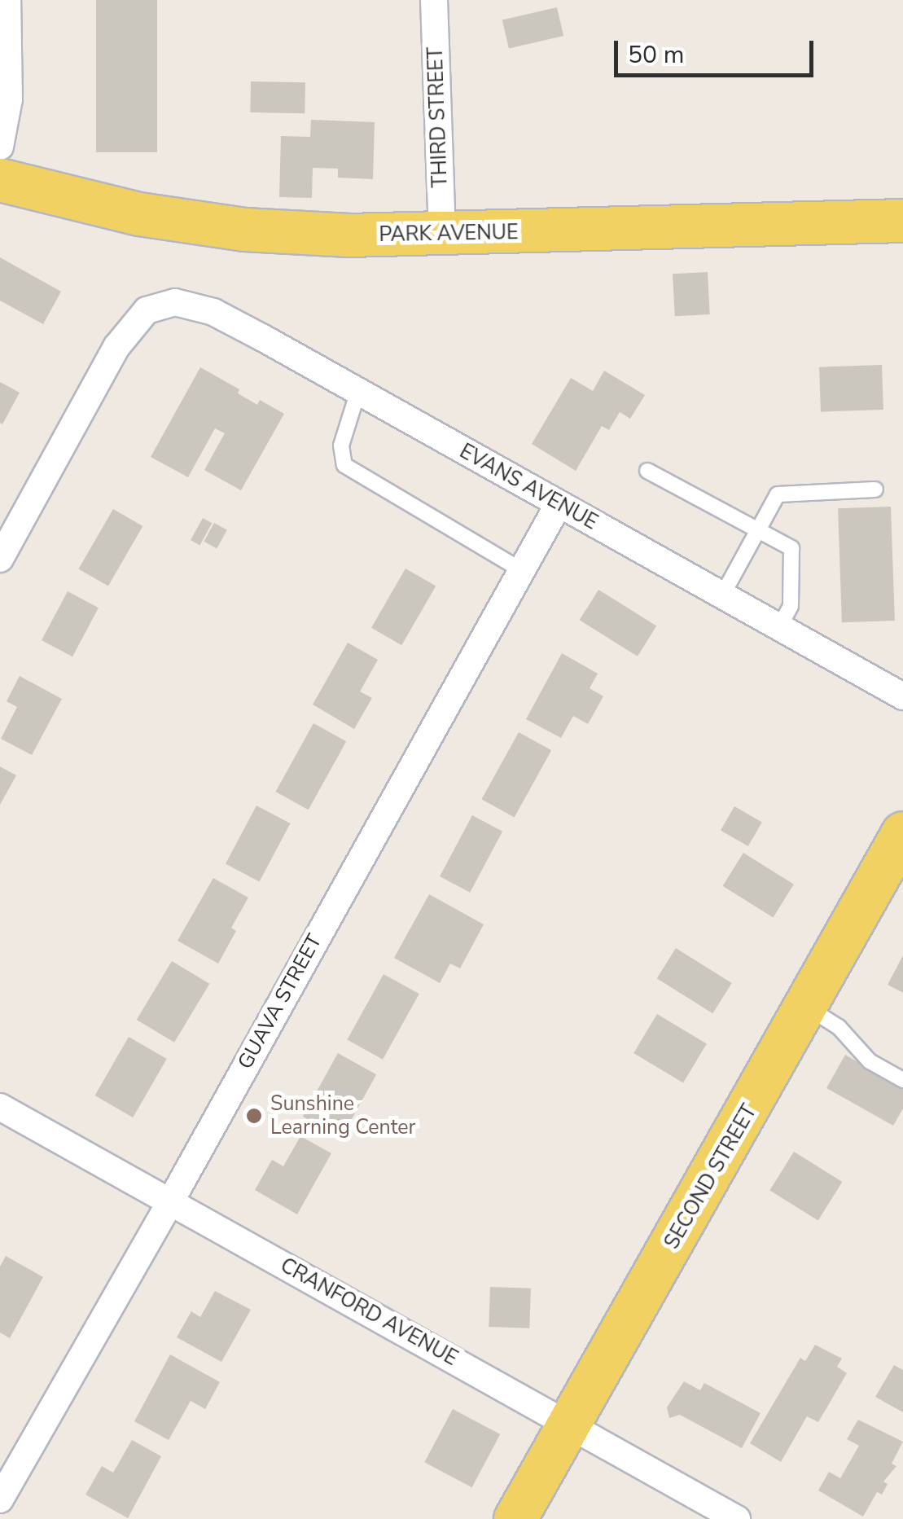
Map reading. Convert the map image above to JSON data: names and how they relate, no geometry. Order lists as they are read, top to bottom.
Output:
{
  "streets": {
    "main road": ["PARK AVENUE", "SECOND STREET"],
    "street": [
      "THIRD STREET",
      "EVANS AVENUE",
      "GUAVA STREET",
      "CRANFORD AVENUE"
    ]
  },
  "crossings": [
    ["THIRD STREET", "PARK AVENUE"],
    ["EVANS AVENUE", "GUAVA STREET"],
    ["GUAVA STREET", "CRANFORD AVENUE"],
    ["SECOND STREET", "CRANFORD AVENUE"]
  ],
  "places": ["Sunshine Learning Center"],
  "scale_bar": "50 m"
}
